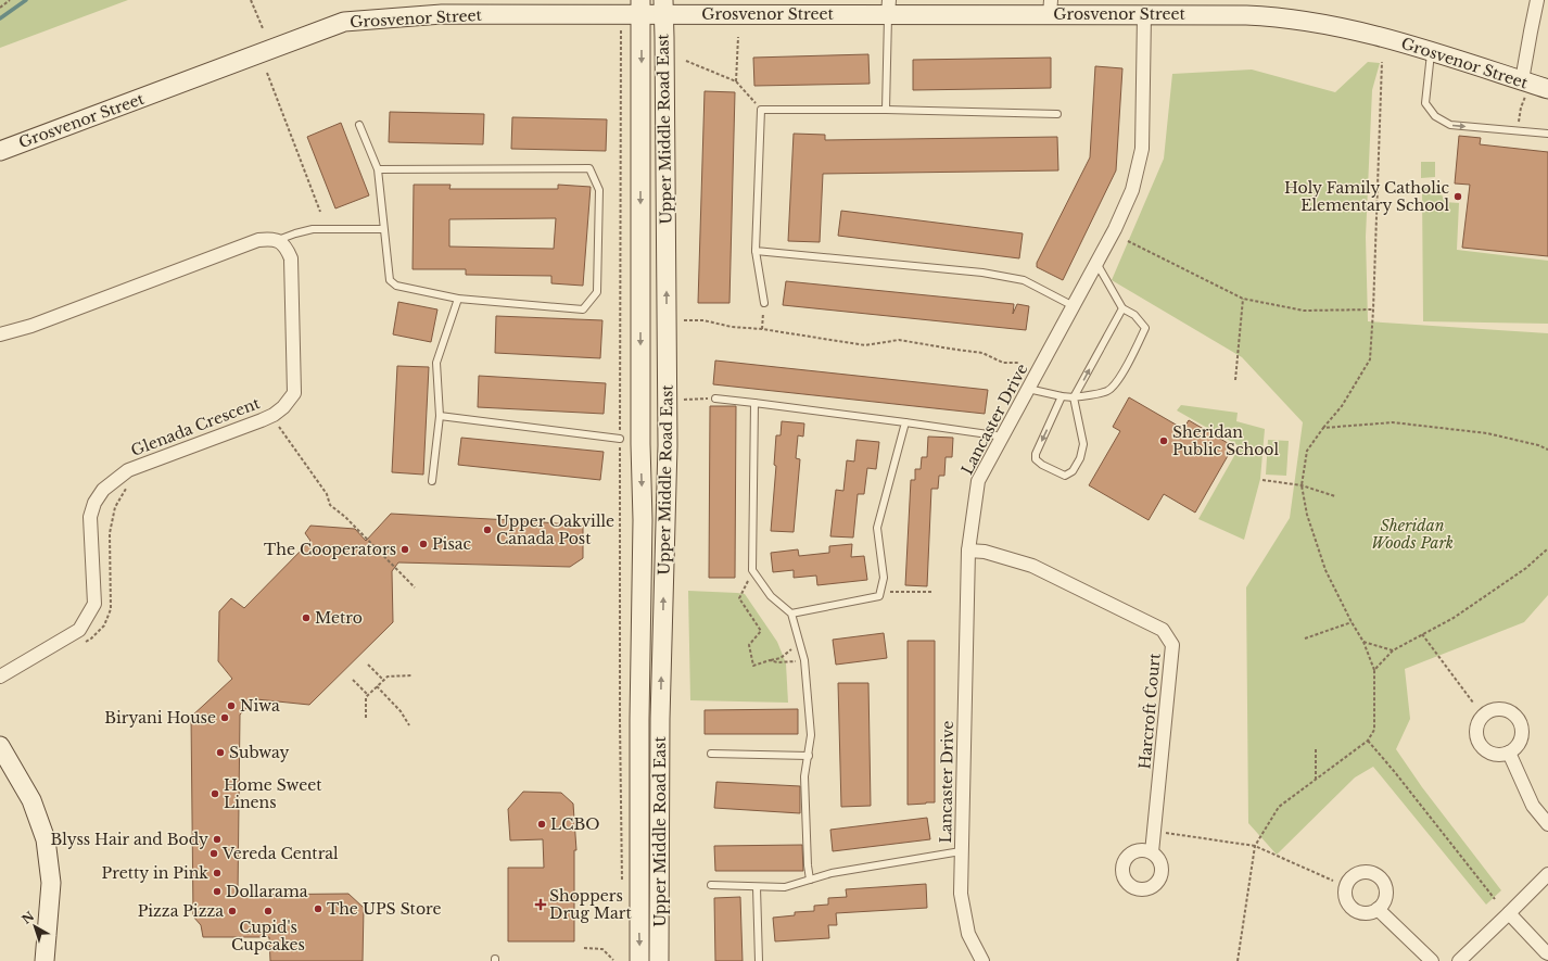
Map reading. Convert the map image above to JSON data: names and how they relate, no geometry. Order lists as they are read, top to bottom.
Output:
{
  "streets": {
    "main road": ["Grosvenor Street", "Upper Middle Road East"],
    "street": ["Lancaster Drive", "Glenada Crescent", "Harcroft Court"]
  },
  "crossings": [
    ["Grosvenor Street", "Upper Middle Road East"],
    ["Grosvenor Street", "Lancaster Drive"],
    ["Lancaster Drive", "Harcroft Court"]
  ],
  "parks": ["Sheridan Woods Park"],
  "places": {
    "other": [
      "Holy Family Catholic Elementary School",
      "Sheridan Public School",
      "Upper Oakville Canada Post",
      "Pisac",
      "The Cooperators",
      "Metro",
      "Niwa",
      "Biryani House",
      "Subway",
      "Home Sweet Linens",
      "LCBO",
      "Blyss Hair and Body",
      "Vereda Central",
      "Pretty in Pink",
      "Dollarama",
      "The UPS Store",
      "Pizza Pizza",
      "Cupid's Cupcakes"
    ],
    "health": ["Shoppers Drug Mart"]
  },
  "north": "top left"
}
